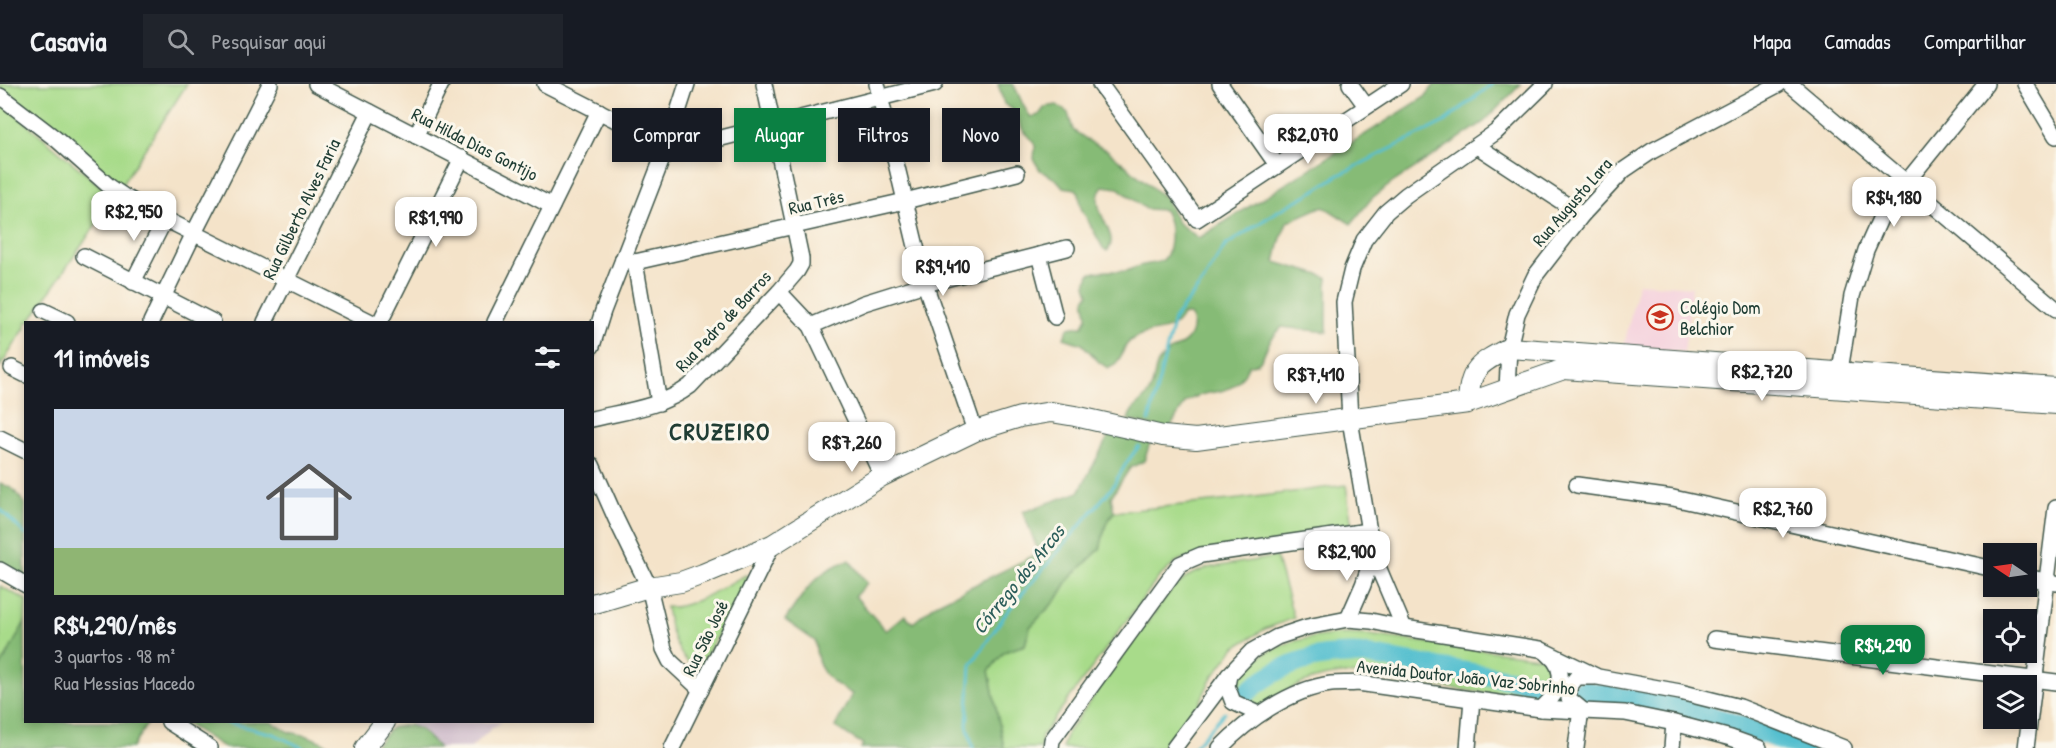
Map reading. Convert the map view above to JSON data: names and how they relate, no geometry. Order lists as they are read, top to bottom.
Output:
{
  "streets": {
    "street": [
      "Rua Hilda Dias Gontijo",
      "Rua Três",
      "Rua Augusto Lara",
      "Rua Gilberto Alves Faria",
      "Rua Pedro de Barros",
      "Rua São José",
      "Avenida Doutor João Vaz Sobrinho"
    ]
  },
  "crossings": [
    ["Rua Hilda Dias Gontijo", "Rua Gilberto Alves Faria"],
    ["Rua Três", "Rua Pedro de Barros"]
  ],
  "districts": ["CRUZEIRO"],
  "water": ["Córrego dos Arcos"],
  "places": {
    "school or university": ["Colégio Dom Belchior"]
  },
  "north": "left",
  "page": {
    "header": "Casavia",
    "search": "Pesquisar aqui",
    "nav": ["Mapa", "Camadas", "Compartilhar"],
    "chip": [
      "Comprar",
      "Alugar",
      "Filtros",
      "Novo"
    ],
    "price": [
      "R$2,070",
      "R$4,180",
      "R$2,950",
      "R$1,990",
      "R$9,410",
      "R$2,720",
      "R$7,410",
      "R$7,260",
      "R$2,760",
      "R$2,900",
      "R$4,290"
    ],
    "heading": "11 imóveis",
    "list": [
      {
        "name": "R$4,290/mês",
        "note": "3 quartos · 98 m² · Rua Messias Macedo"
      }
    ]
  }
}
